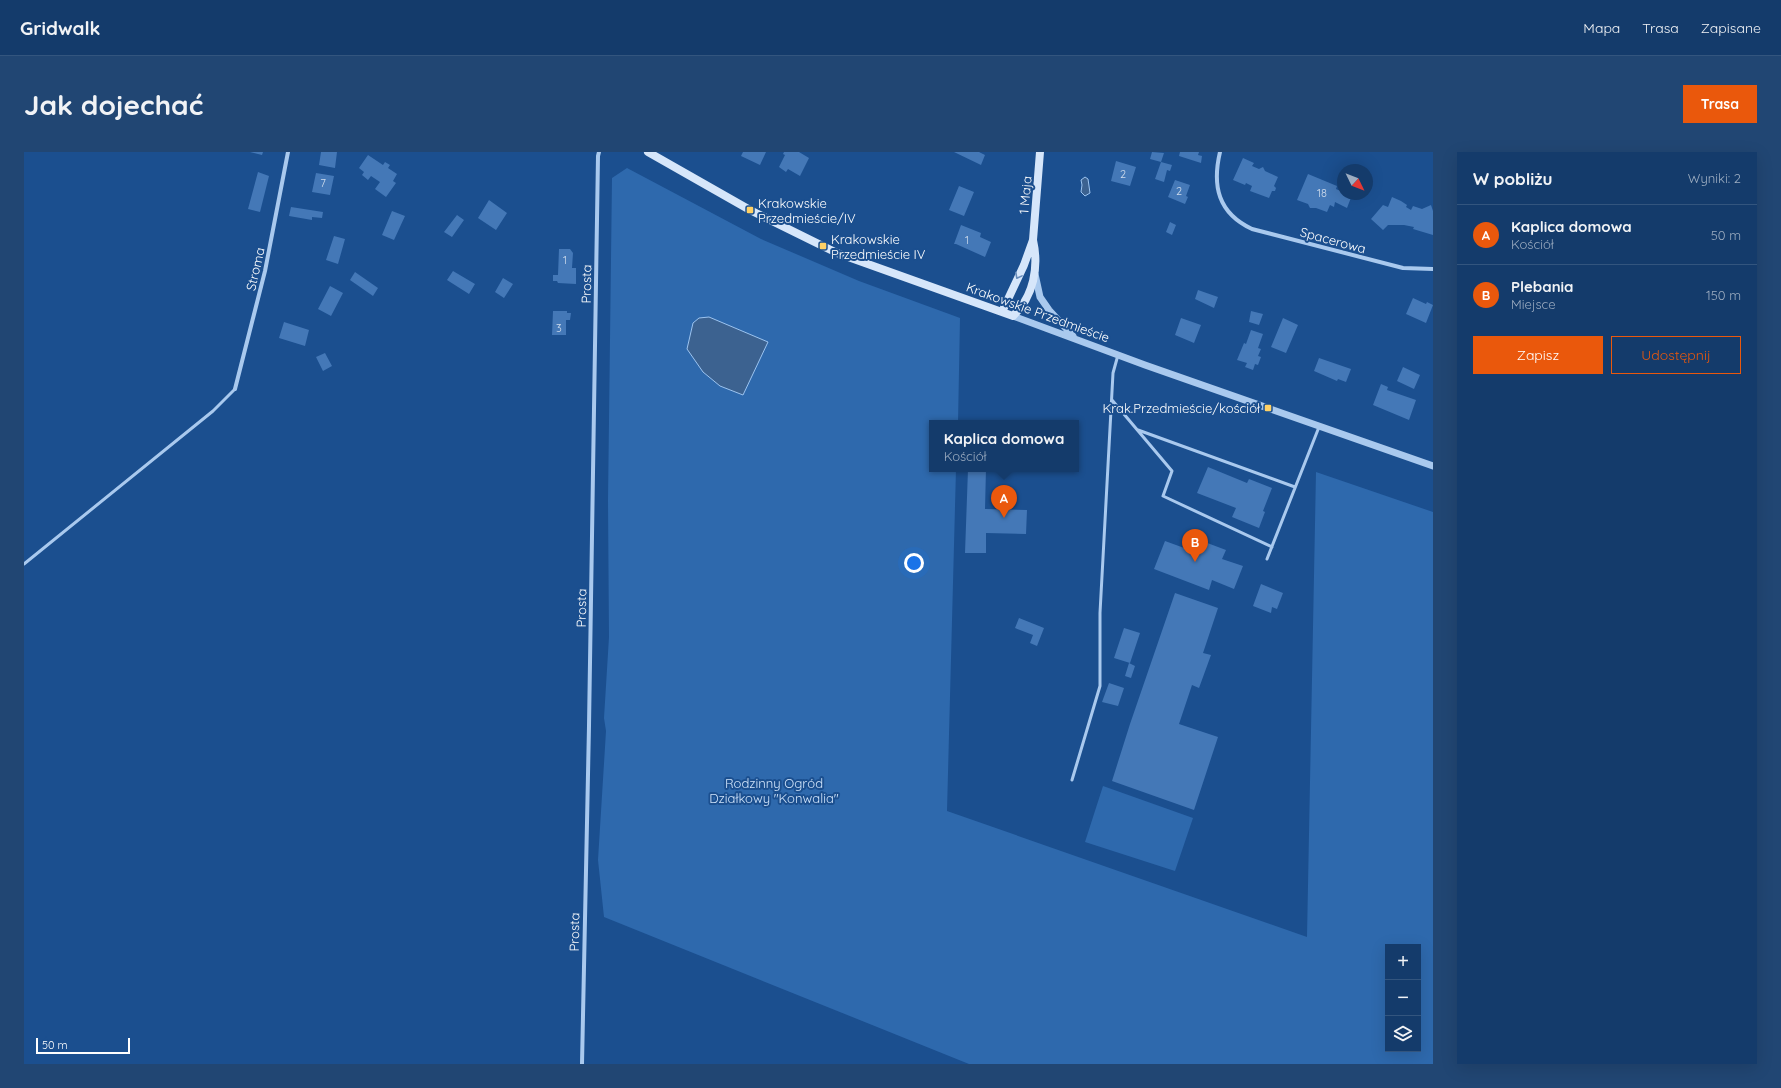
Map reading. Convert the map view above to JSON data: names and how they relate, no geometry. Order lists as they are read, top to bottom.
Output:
{
  "streets": {
    "main road": ["1 Maja", "Krakowskie Przedmieście"],
    "street": ["Spacerowa", "Stroma", "Prosta"]
  },
  "crossings": [
    ["1 Maja", "Krakowskie Przedmieście"]
  ],
  "parks": ["Rodzinny Ogród Działkowy \"Konwalia\""],
  "places": {
    "transit": ["Krakowskie Przedmieście/IV", "Krakowskie Przedmieście IV", "Krak.Przedmieście/kościół"]
  },
  "house_numbers": [
    "2",
    "7",
    "2",
    "18",
    "1",
    "1",
    "3"
  ],
  "scale_bar": "50 m",
  "north": "bottom right",
  "page": {
    "header": "Gridwalk",
    "nav": ["Mapa", "Trasa", "Zapisane"],
    "buttons": [
      "Trasa",
      ["Zapisz", "Udostępnij"]
    ],
    "title": "Jak dojechać",
    "heading": ["W pobliżu", "Wyniki: 2"],
    "list": [
      {
        "mark": "A",
        "name": "Kaplica domowa",
        "note": "Kościół",
        "value": "50 m"
      },
      {
        "mark": "B",
        "name": "Plebania",
        "note": "Miejsce",
        "value": "150 m"
      }
    ],
    "popup": ["Kaplica domowa", "Kościół"],
    "pins": ["A", "B"],
    "map_buttons": ["+", "−"],
    "scale": "50 m"
  }
}
